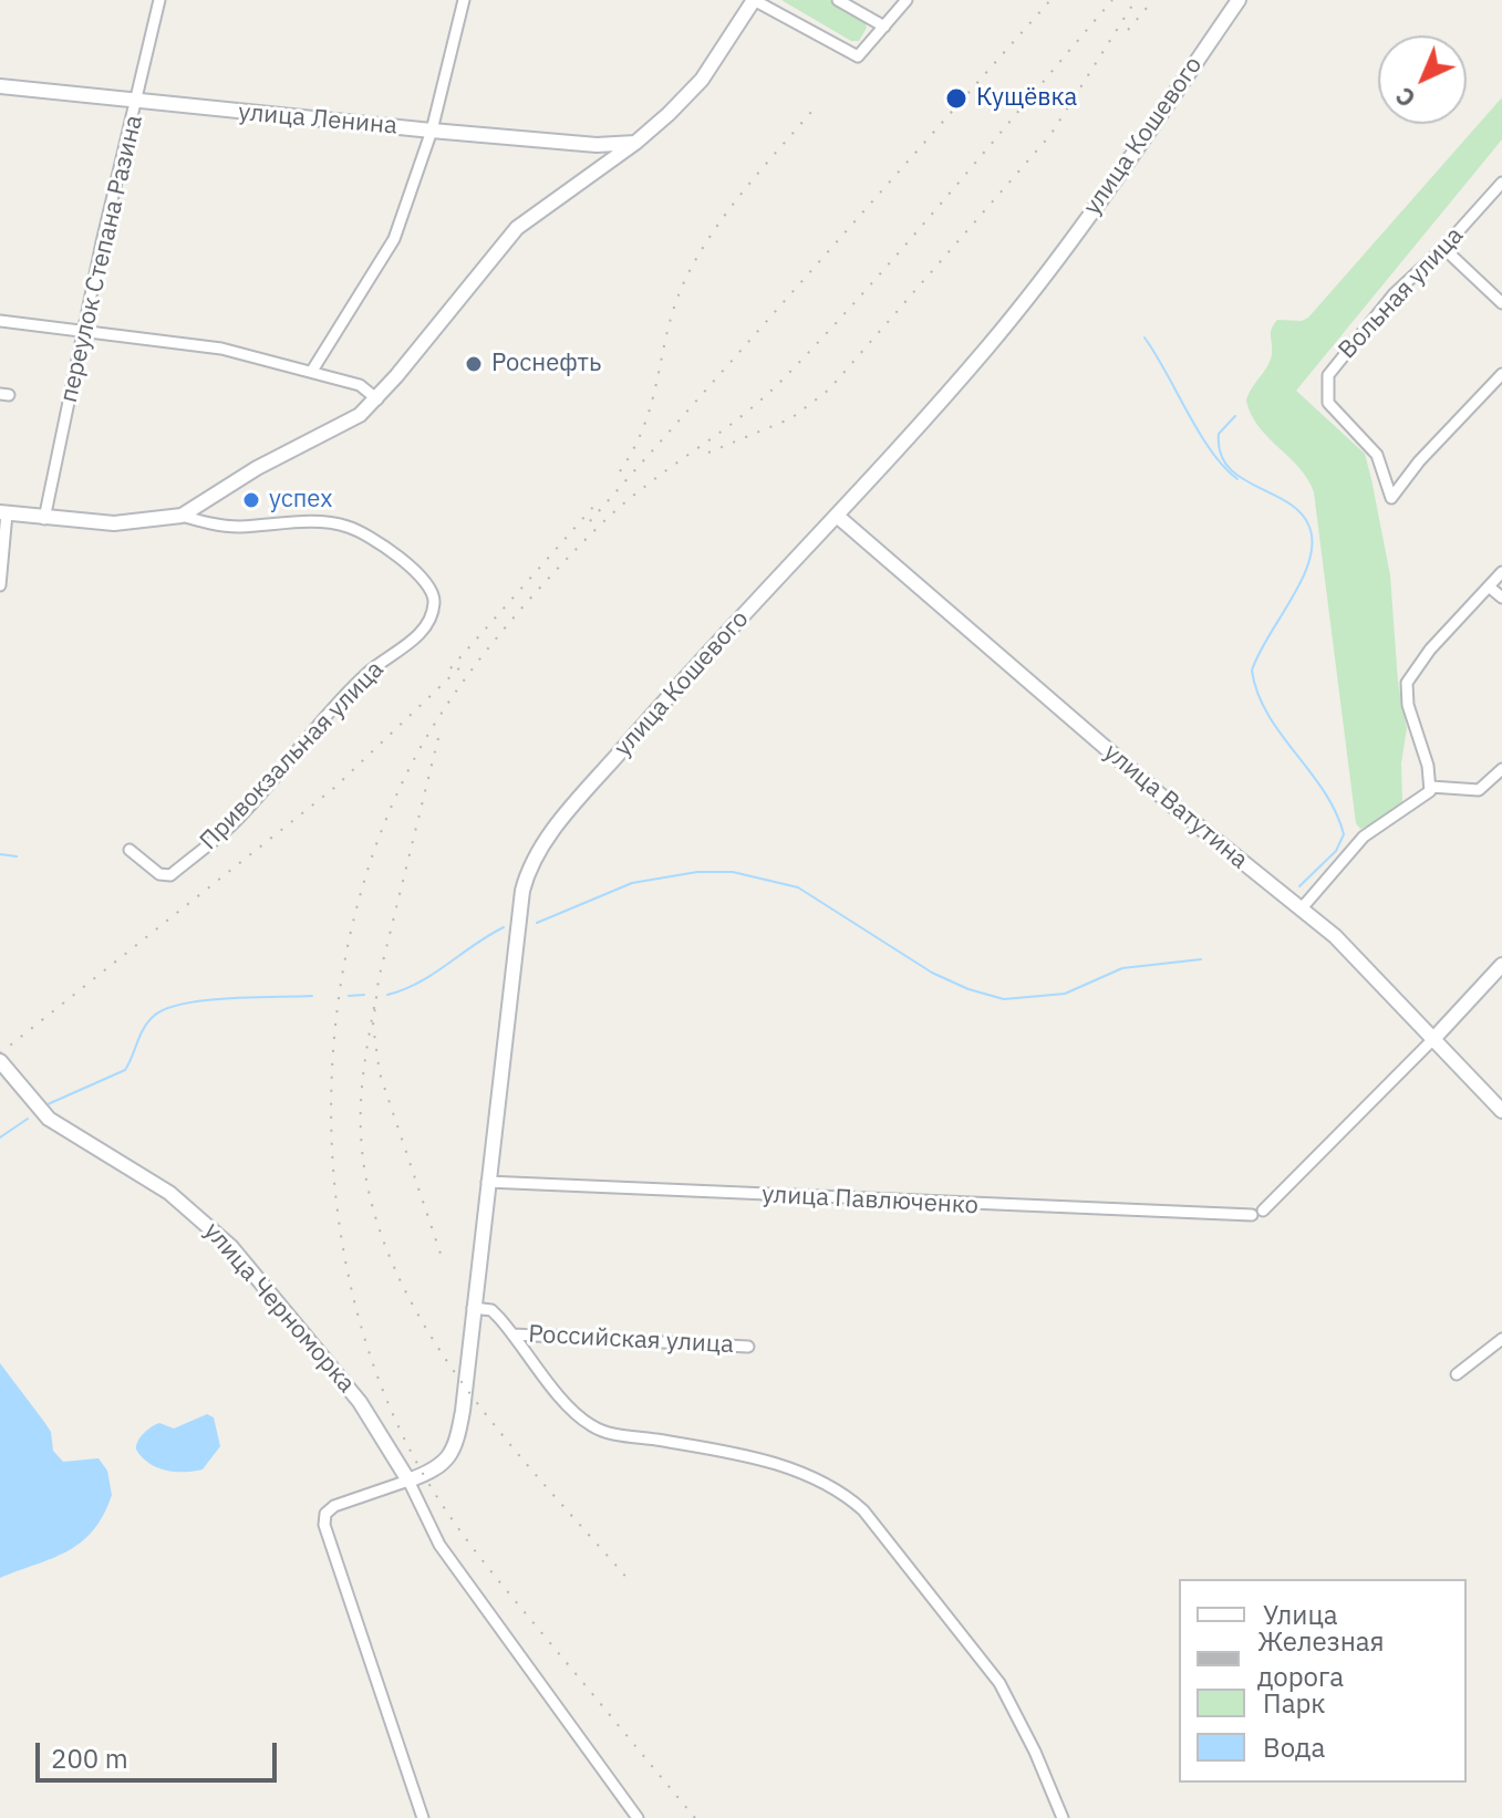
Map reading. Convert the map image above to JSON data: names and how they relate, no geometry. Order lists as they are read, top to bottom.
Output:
{
  "streets": {
    "street": [
      "улица Ленина",
      "улица Кошевого",
      "переулок Степана Разина",
      "Вольная улица",
      "Привокзальная улица",
      "улица Ватутина",
      "улица Павлюченко",
      "улица Черноморка",
      "Российская улица"
    ]
  },
  "crossings": [
    ["улица Ленина", "переулок Степана Разина"],
    ["улица Кошевого", "улица Ватутина"],
    ["улица Кошевого", "улица Павлюченко"],
    ["улица Кошевого", "улица Черноморка"],
    ["улица Ватутина", "улица Павлюченко"]
  ],
  "places": ["Кущёвка", "Роснефть", "успех"],
  "legend": [
    "Улица",
    "Железная дорога",
    "Парк",
    "Вода"
  ],
  "scale_bar": "200 m",
  "north": "bottom left"
}
